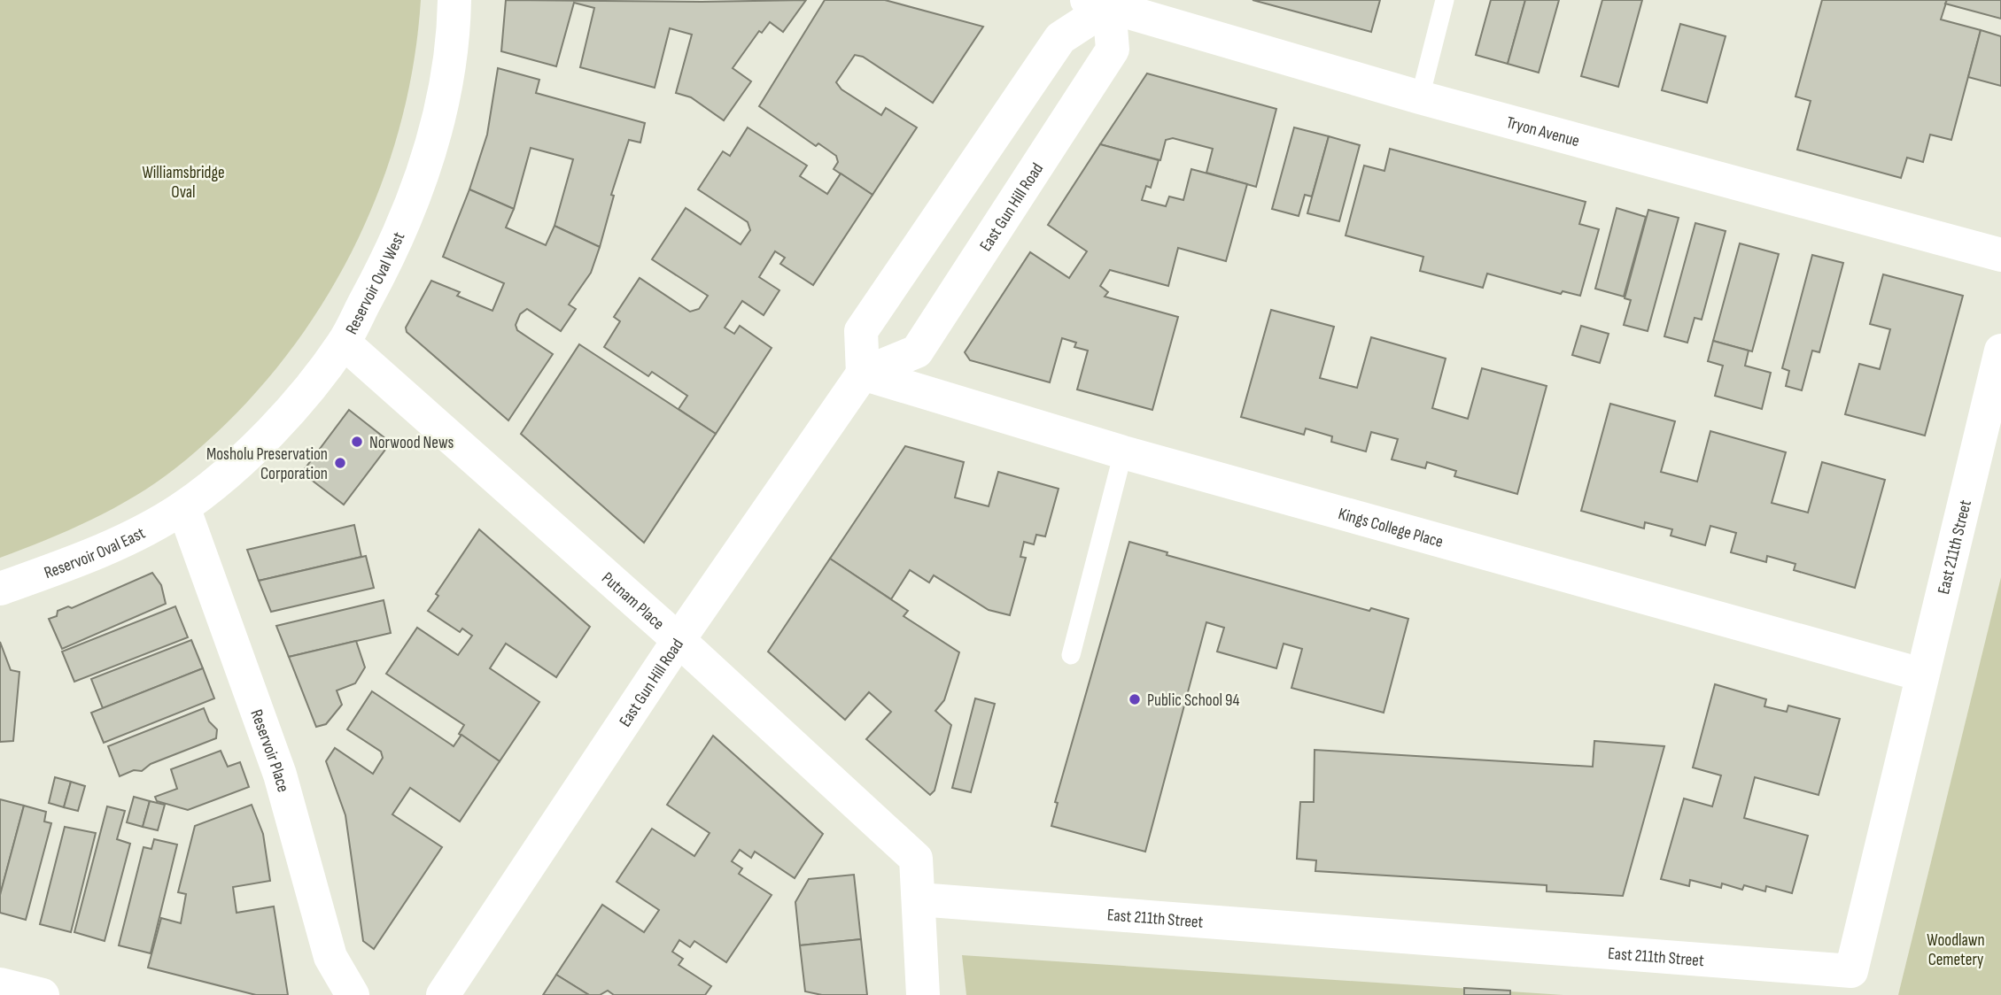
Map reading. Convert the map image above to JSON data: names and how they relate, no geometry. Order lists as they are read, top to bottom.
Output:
{
  "streets": {
    "street": [
      "Tryon Avenue",
      "East Gun Hill Road",
      "Reservoir Oval West",
      "Kings College Place",
      "East 211th Street",
      "Reservoir Oval East",
      "Putnam Place",
      "Reservoir Place"
    ]
  },
  "crossings": [
    ["Tryon Avenue", "East Gun Hill Road"],
    ["East Gun Hill Road", "Kings College Place"],
    ["East Gun Hill Road", "Putnam Place"],
    ["Reservoir Oval West", "Reservoir Oval East"],
    ["Reservoir Oval West", "Putnam Place"],
    ["Reservoir Oval West", "Reservoir Place"],
    ["Kings College Place", "East 211th Street"],
    ["East 211th Street", "Putnam Place"],
    ["Reservoir Oval East", "Reservoir Place"]
  ],
  "parks": ["Williamsbridge Oval", "Woodlawn Cemetery"],
  "places": ["Norwood News", "Mosholu Preservation Corporation", "Public School 94"]
}
